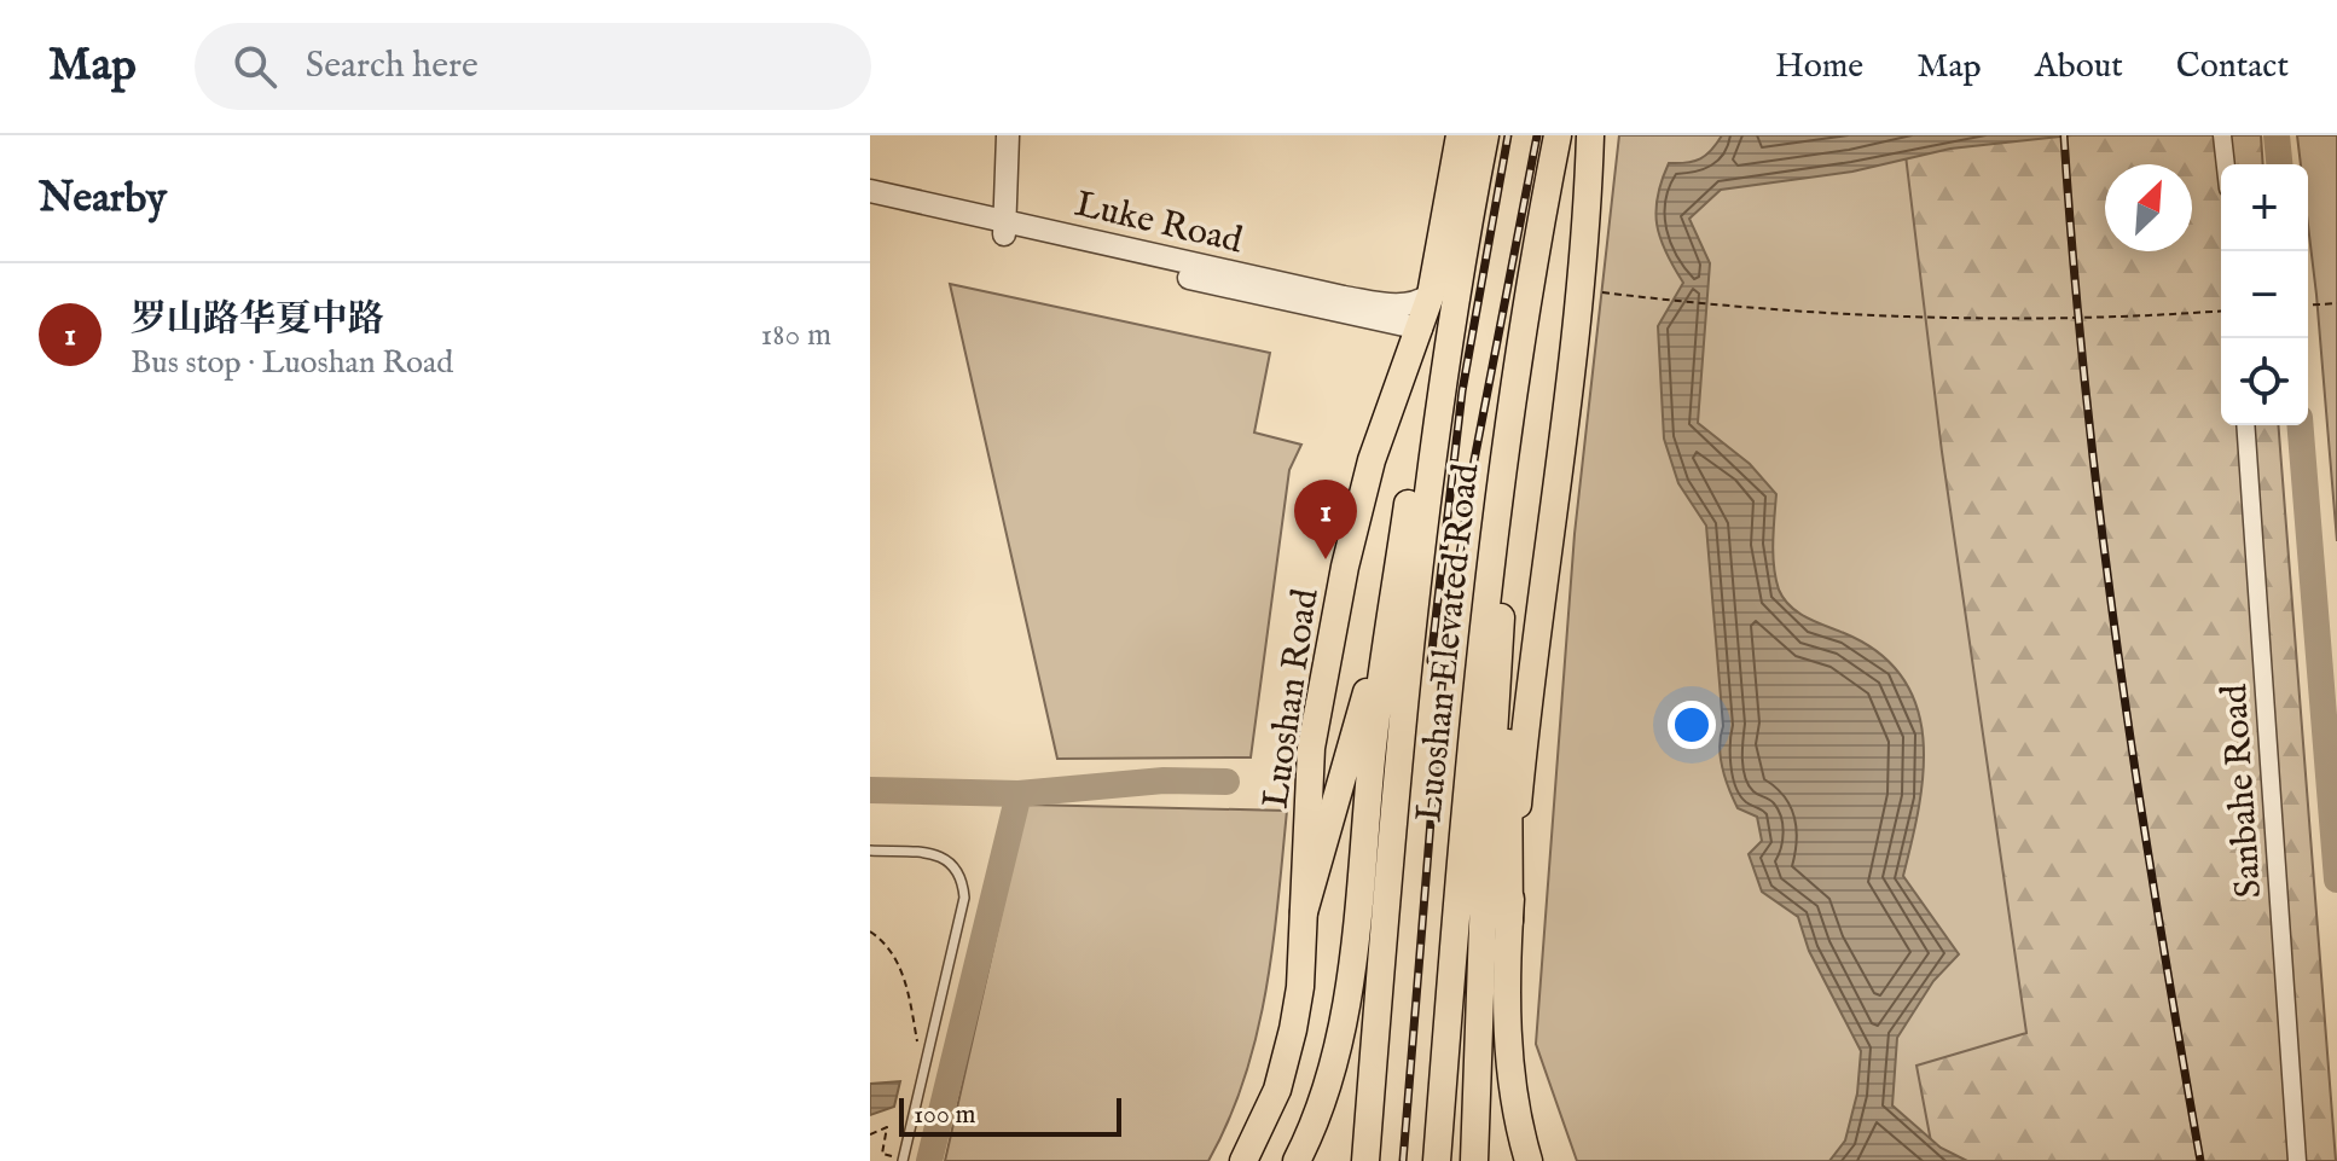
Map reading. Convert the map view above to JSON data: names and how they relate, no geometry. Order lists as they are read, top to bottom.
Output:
{
  "streets": {
    "main road": ["Luoshan Elevated Road", "Luoshan Road"],
    "street": ["Luke Road", "Sanbahe Road"]
  },
  "crossings": [
    ["Luke Road", "Luoshan Road"]
  ],
  "scale_bar": "100 m",
  "north": "top right",
  "page": {
    "header": "Map",
    "search": "Search here",
    "nav": [
      "Home",
      "Map",
      "About",
      "Contact"
    ],
    "heading": "Nearby",
    "map_buttons": ["+", "−"],
    "list": [
      {
        "mark": "1",
        "name": "罗山路华夏中路",
        "note": "Bus stop · Luoshan Road",
        "value": "180 m"
      }
    ],
    "pins": "1",
    "scale": "100 m"
  }
}
